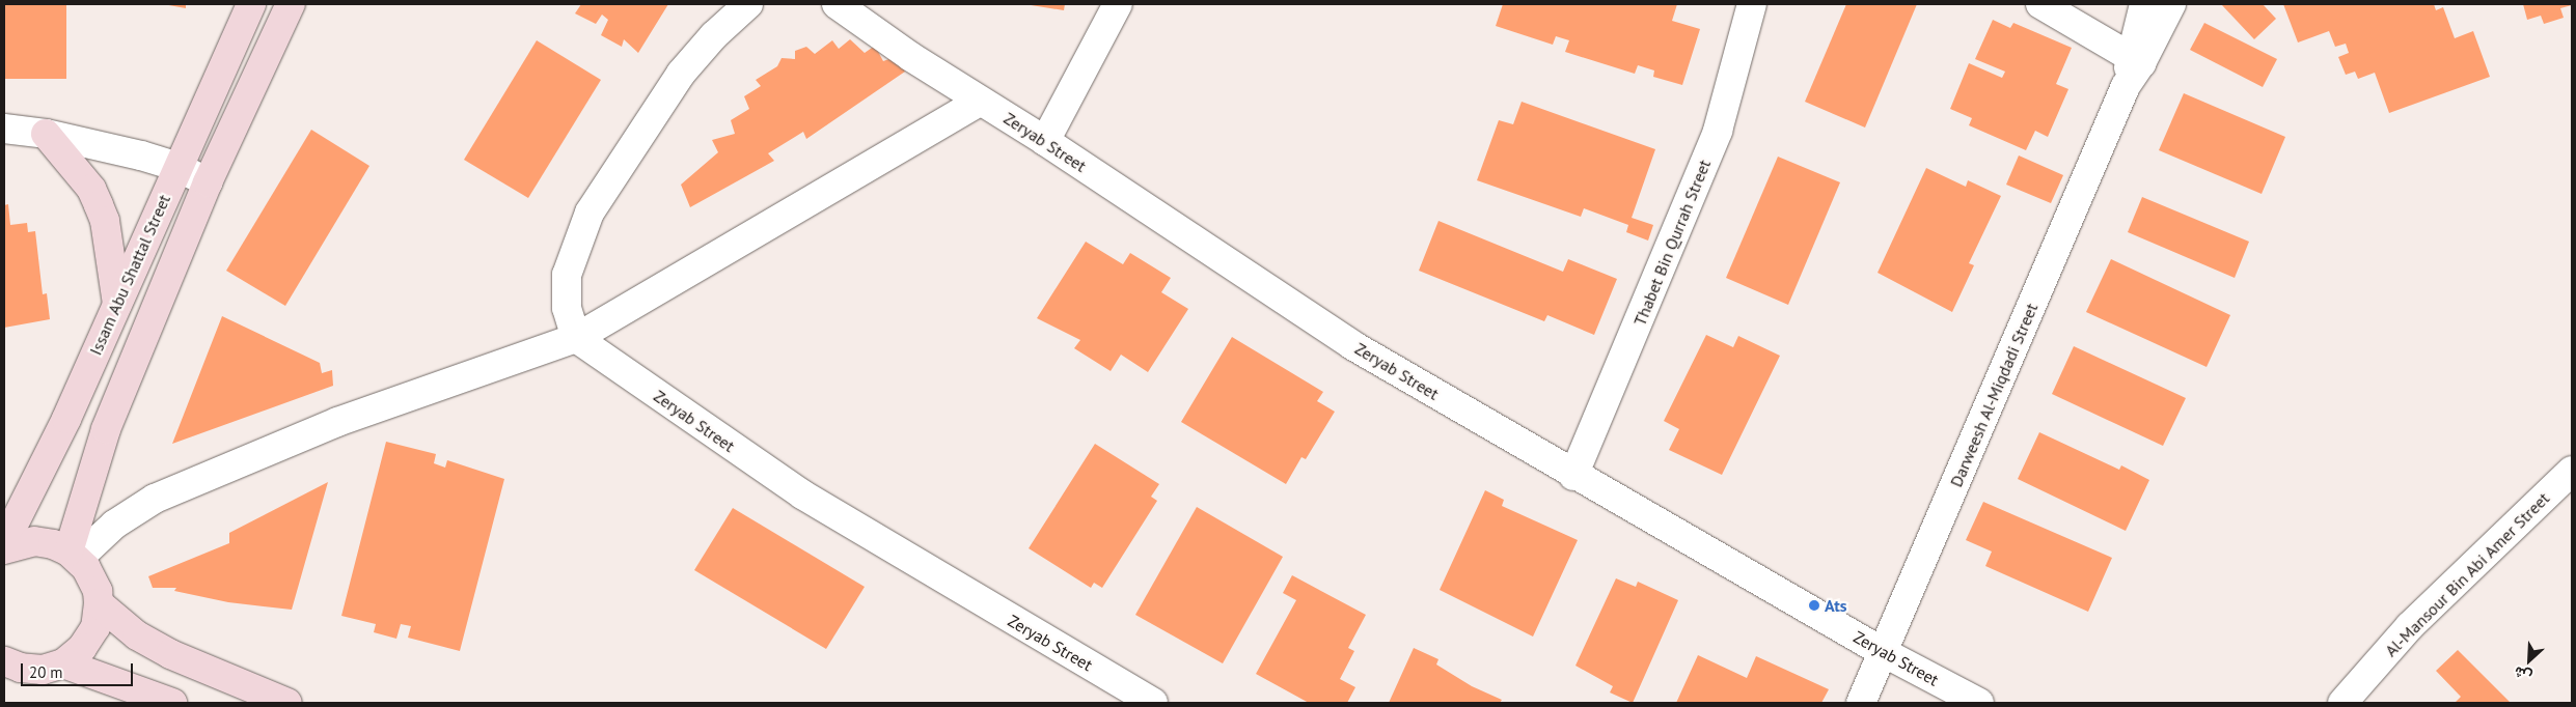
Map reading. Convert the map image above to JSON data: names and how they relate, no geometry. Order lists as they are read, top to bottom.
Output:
{
  "streets": {
    "main road": ["Issam Abu Shattal Street"],
    "street": [
      "Zeryab Street",
      "Thabet Bin Qurrah Street",
      "Darweesh Al-Miqdadi Street",
      "Al-Mansour Bin Abi Amer Street"
    ]
  },
  "crossings": [
    ["Zeryab Street", "Thabet Bin Qurrah Street"],
    ["Zeryab Street", "Darweesh Al-Miqdadi Street"]
  ],
  "places": ["Ats"],
  "scale_bar": "20 m",
  "north": "bottom left"
}
